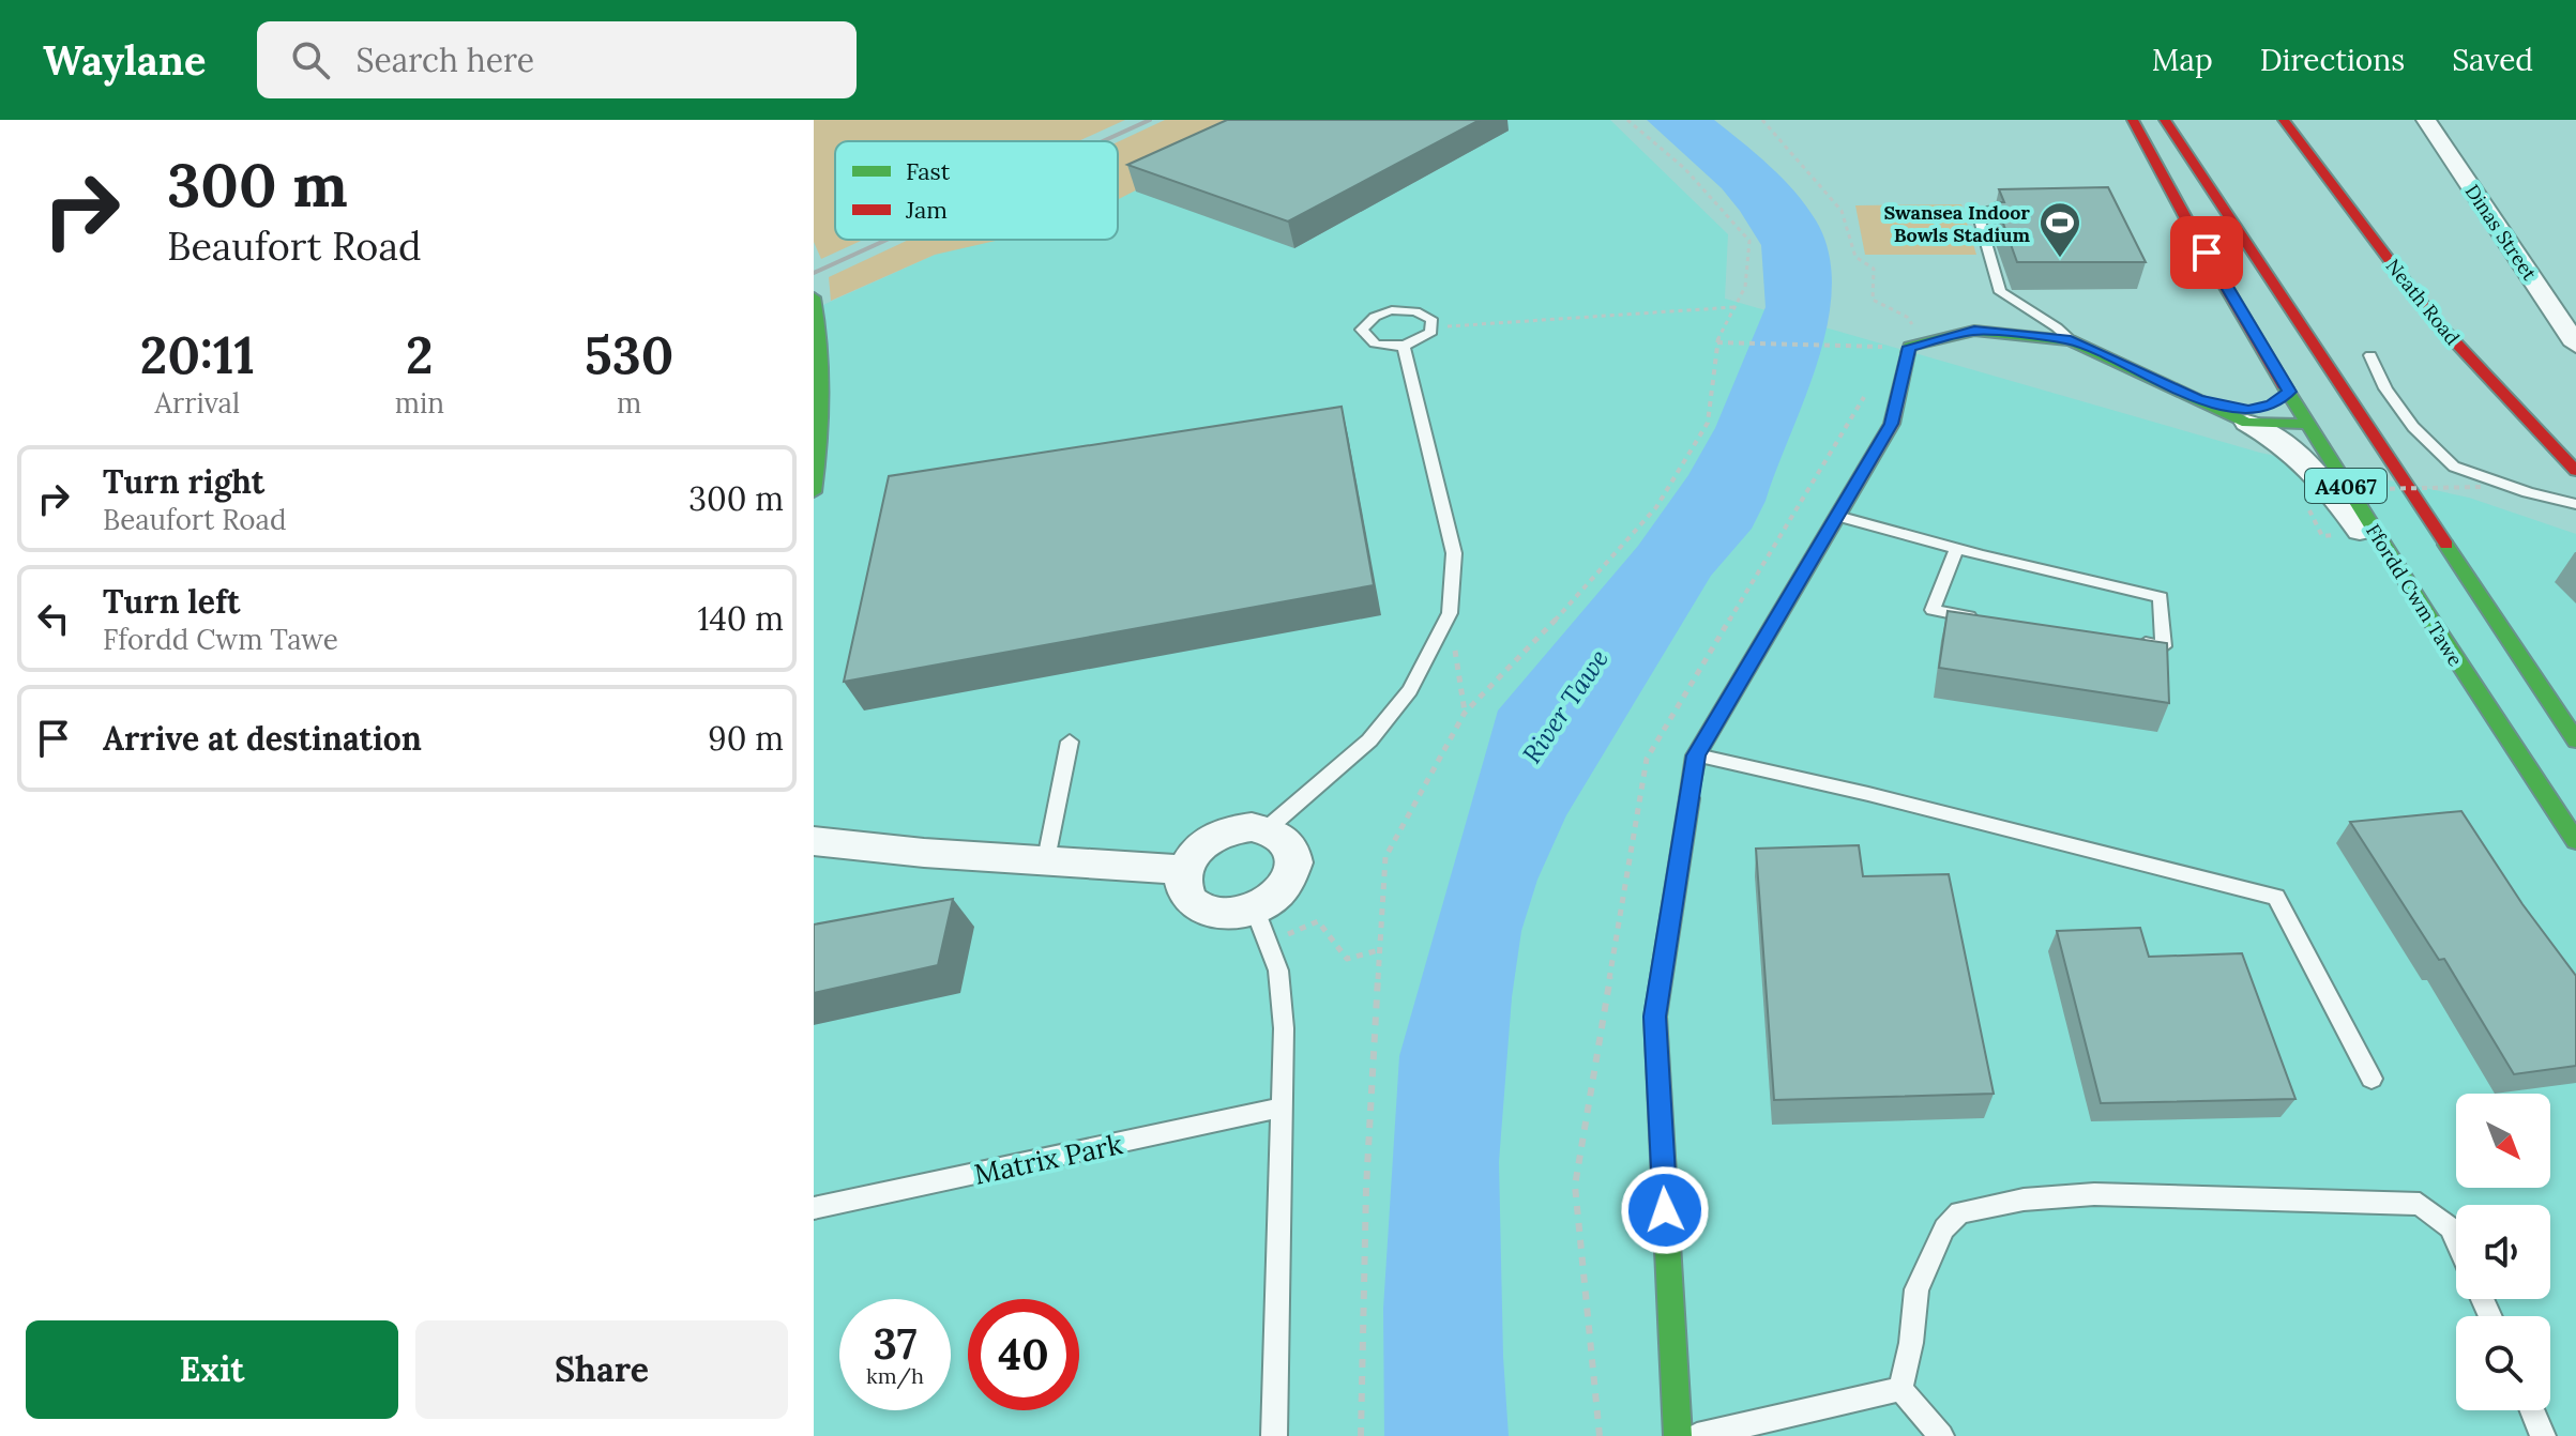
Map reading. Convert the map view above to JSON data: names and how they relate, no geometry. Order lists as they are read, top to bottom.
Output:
{
  "streets": {
    "main road": ["Neath Road", "A4067", "Ffordd Cwm Tawe"],
    "street": ["Dinas Street"],
    "lane": ["Matrix Park"]
  },
  "water": ["River Tawe"],
  "places": {
    "sports": ["Swansea Indoor Bowls Stadium"]
  },
  "legend": ["Fast", "Jam"],
  "north": "bottom right",
  "page": {
    "header": "Waylane",
    "search": "Search here",
    "nav": ["Map", "Directions", "Saved"],
    "turn": ["300 m", "Beaufort Road"],
    "eta": [
      "20:11",
      "Arrival",
      "2",
      "min",
      "530",
      "m"
    ],
    "list": [
      {
        "name": "Turn right",
        "note": "Beaufort Road",
        "value": "300 m"
      },
      {
        "name": "Turn left",
        "note": "Ffordd Cwm Tawe",
        "value": "140 m"
      },
      {
        "name": "Arrive at destination",
        "value": "90 m"
      }
    ],
    "speed": "37 km/h",
    "limit": "40",
    "buttons": ["Exit", "Share"]
  }
}
